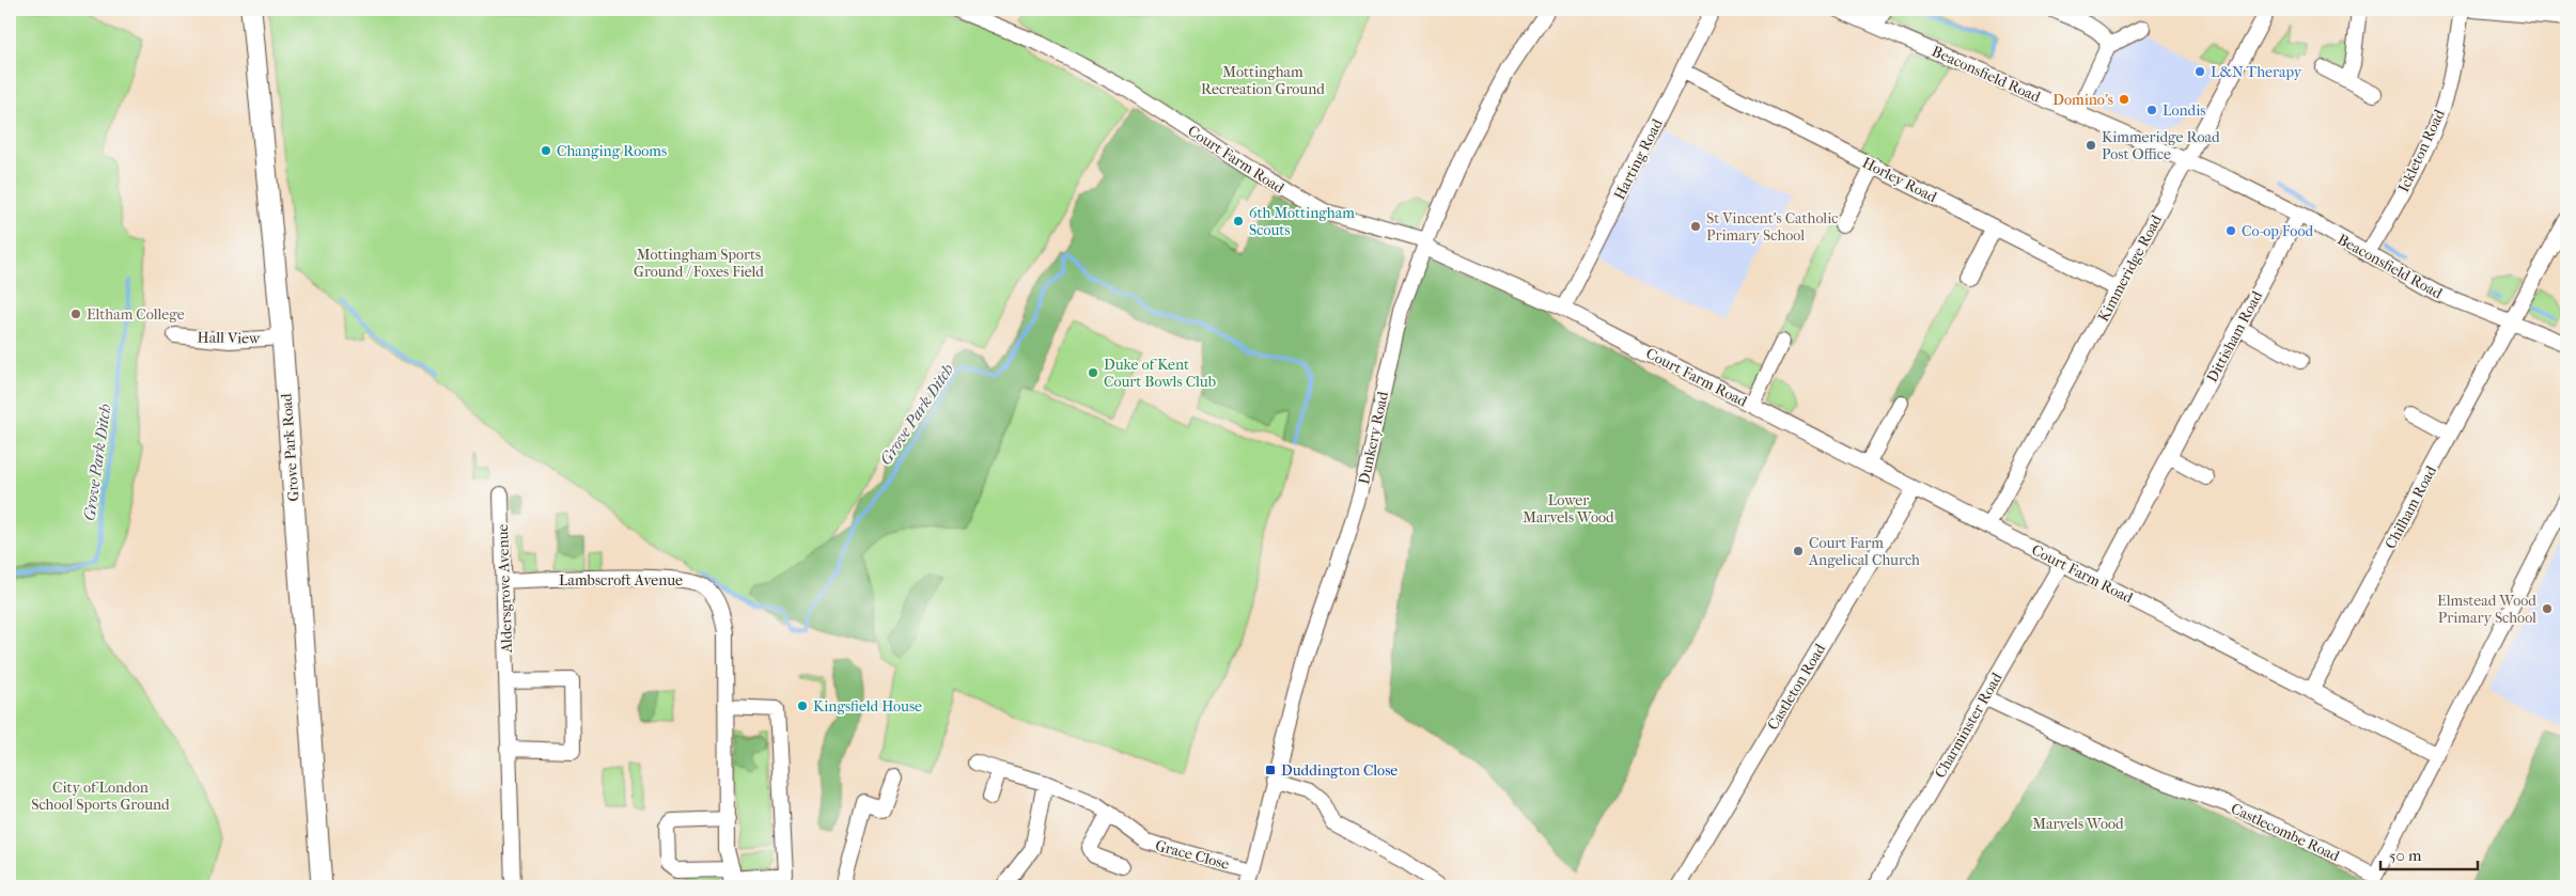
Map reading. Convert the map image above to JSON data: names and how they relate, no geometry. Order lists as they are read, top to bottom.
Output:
{
  "streets": {
    "main road": ["Grove Park Road"],
    "street": [
      "Beaconsfield Road",
      "Ickleton Road",
      "Court Farm Road",
      "Harting Road",
      "Horley Road",
      "Kimmeridge Road",
      "Dittisham Road",
      "Hall View",
      "Dunkery Road",
      "Chilham Road",
      "Lambscroft Avenue",
      "Aldersgrove Avenue",
      "Castleton Road",
      "Charminster Road",
      "Castlecombe Road",
      "Grace Close"
    ]
  },
  "crossings": [
    ["Beaconsfield Road", "Ickleton Road"],
    ["Beaconsfield Road", "Kimmeridge Road"],
    ["Beaconsfield Road", "Dittisham Road"],
    ["Beaconsfield Road", "Chilham Road"],
    ["Court Farm Road", "Harting Road"],
    ["Court Farm Road", "Kimmeridge Road"],
    ["Court Farm Road", "Dittisham Road"],
    ["Court Farm Road", "Dunkery Road"],
    ["Court Farm Road", "Chilham Road"],
    ["Court Farm Road", "Castleton Road"],
    ["Court Farm Road", "Charminster Road"],
    ["Court Farm Road", "Castlecombe Road"],
    ["Harting Road", "Horley Road"],
    ["Horley Road", "Kimmeridge Road"],
    ["Hall View", "Grove Park Road"],
    ["Dunkery Road", "Grace Close"],
    ["Lambscroft Avenue", "Aldersgrove Avenue"],
    ["Charminster Road", "Castlecombe Road"]
  ],
  "water": ["Grove Park Ditch"],
  "parks": [
    "Mottingham Recreation Ground",
    "Mottingham Sports Ground / Foxes Field",
    "Lower Marvels Wood",
    "City of London School Sports Ground",
    "Marvels Wood"
  ],
  "places": {
    "other": [
      "L&N Therapy",
      "Domino's",
      "Londis",
      "Kimmeridge Road Post Office",
      "Changing Rooms",
      "6th Mottingham Scouts",
      "St Vincent's Catholic Primary School",
      "Co-op Food",
      "Eltham College",
      "Duke of Kent Court Bowls Club",
      "Court Farm Angelical Church",
      "Elmstead Wood Primary School",
      "Kingsfield House"
    ],
    "transit": ["Duddington Close"]
  },
  "scale_bar": "50 m"
}
